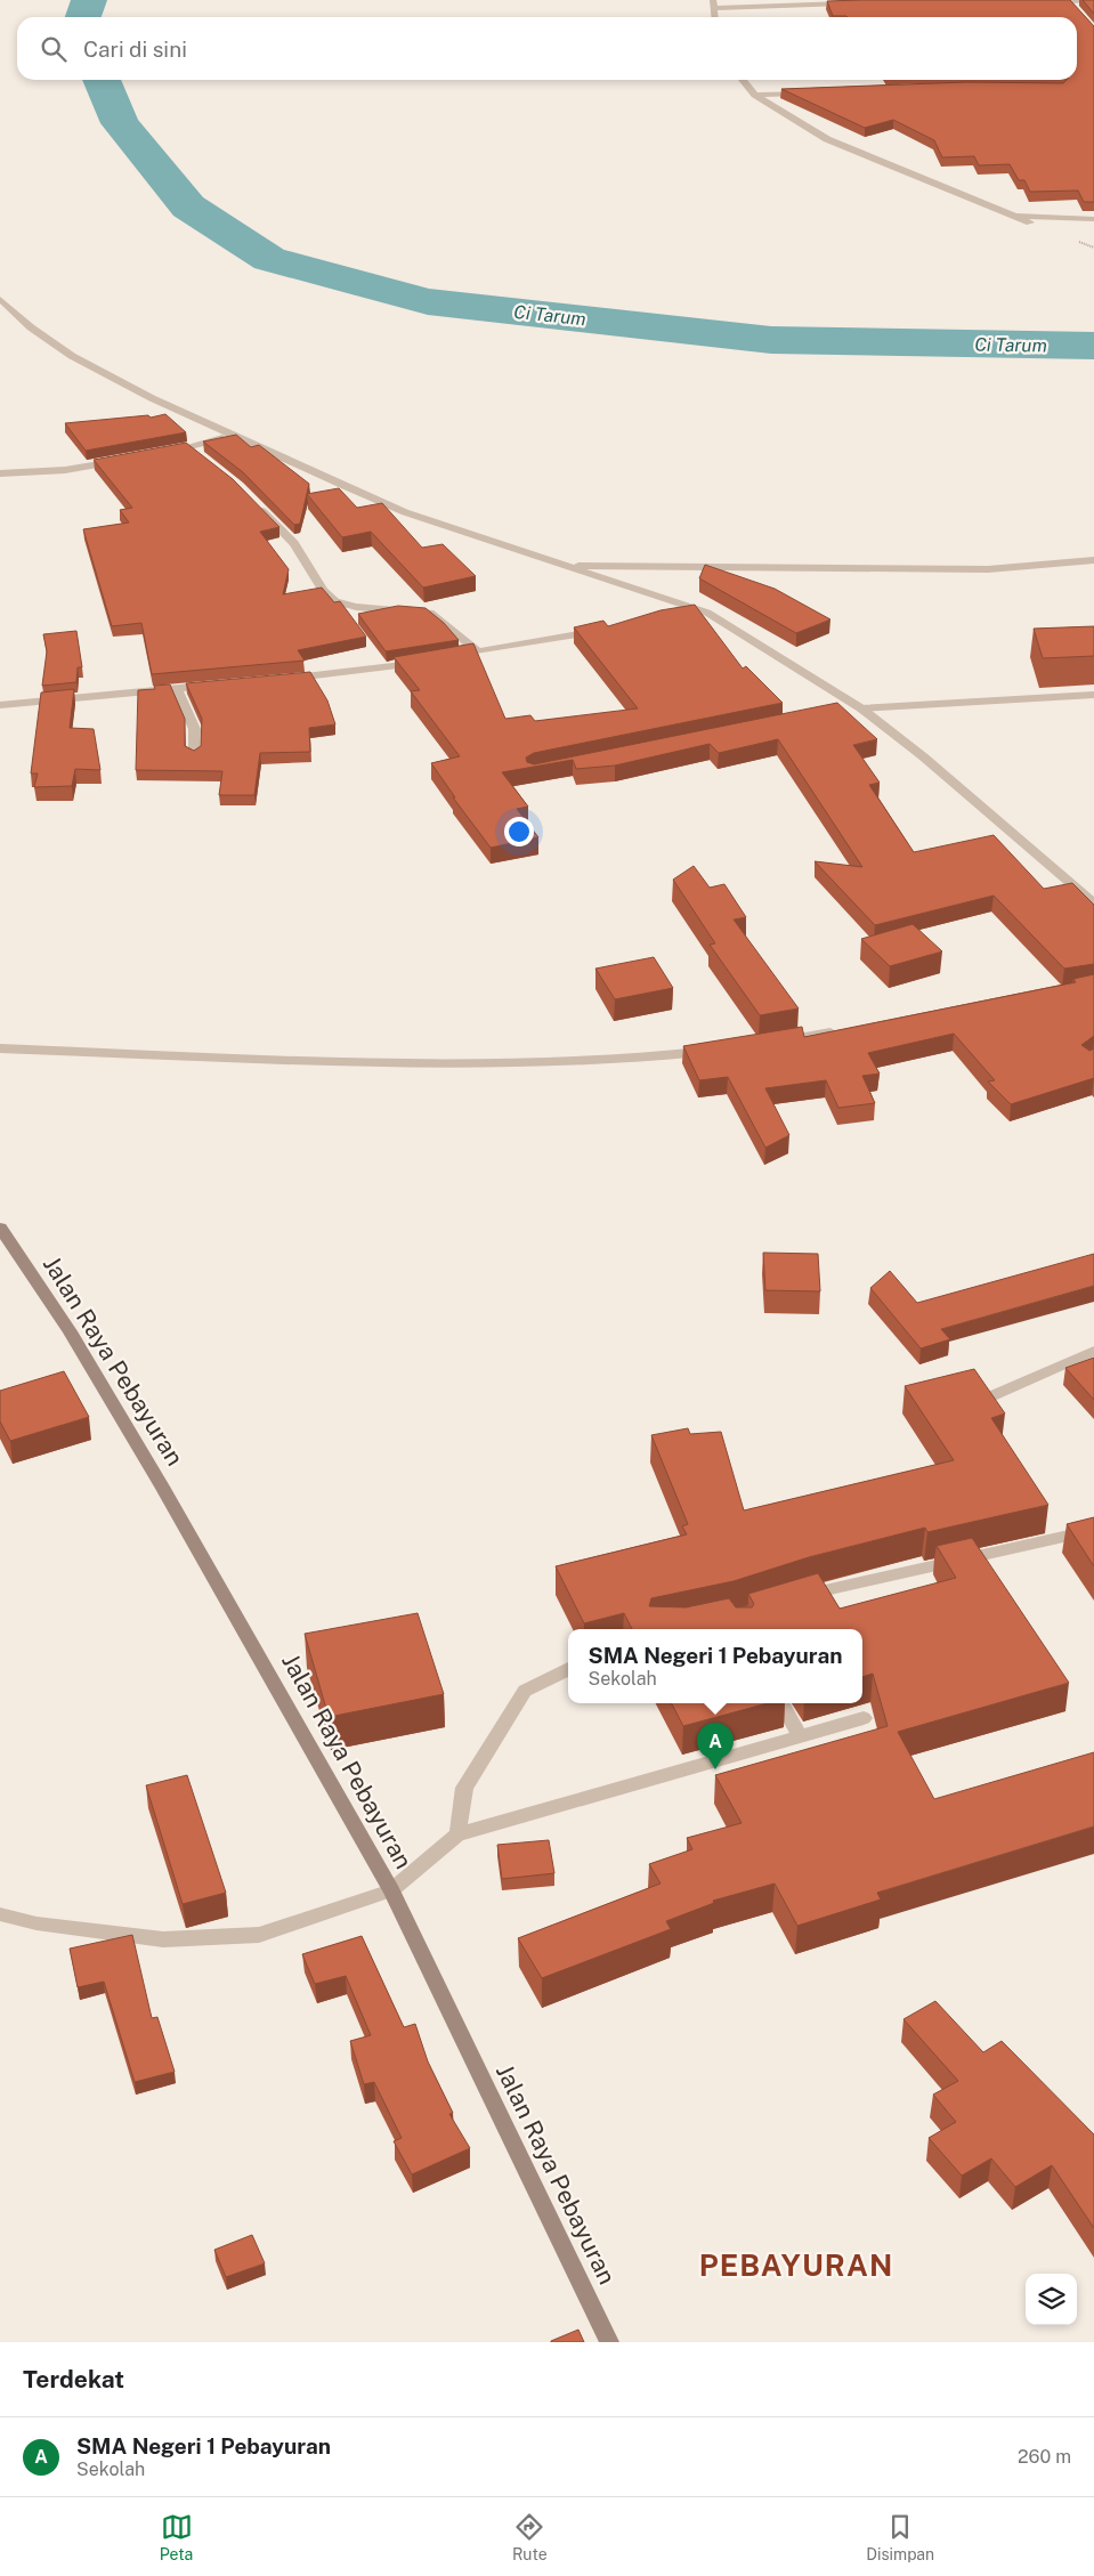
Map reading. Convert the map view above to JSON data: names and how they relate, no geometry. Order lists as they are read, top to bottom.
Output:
{
  "streets": {
    "main road": ["Jalan Raya Pebayuran"]
  },
  "districts": ["PEBAYURAN"],
  "water": ["Ci Tarum"],
  "page": {
    "search": "Cari di sini",
    "popup": ["SMA Negeri 1 Pebayuran", "Sekolah"],
    "pins": "A",
    "heading": "Terdekat",
    "list": [
      {
        "mark": "A",
        "name": "SMA Negeri 1 Pebayuran",
        "note": "Sekolah",
        "value": "260 m"
      }
    ],
    "nav": ["Peta", "Rute", "Disimpan"]
  }
}
